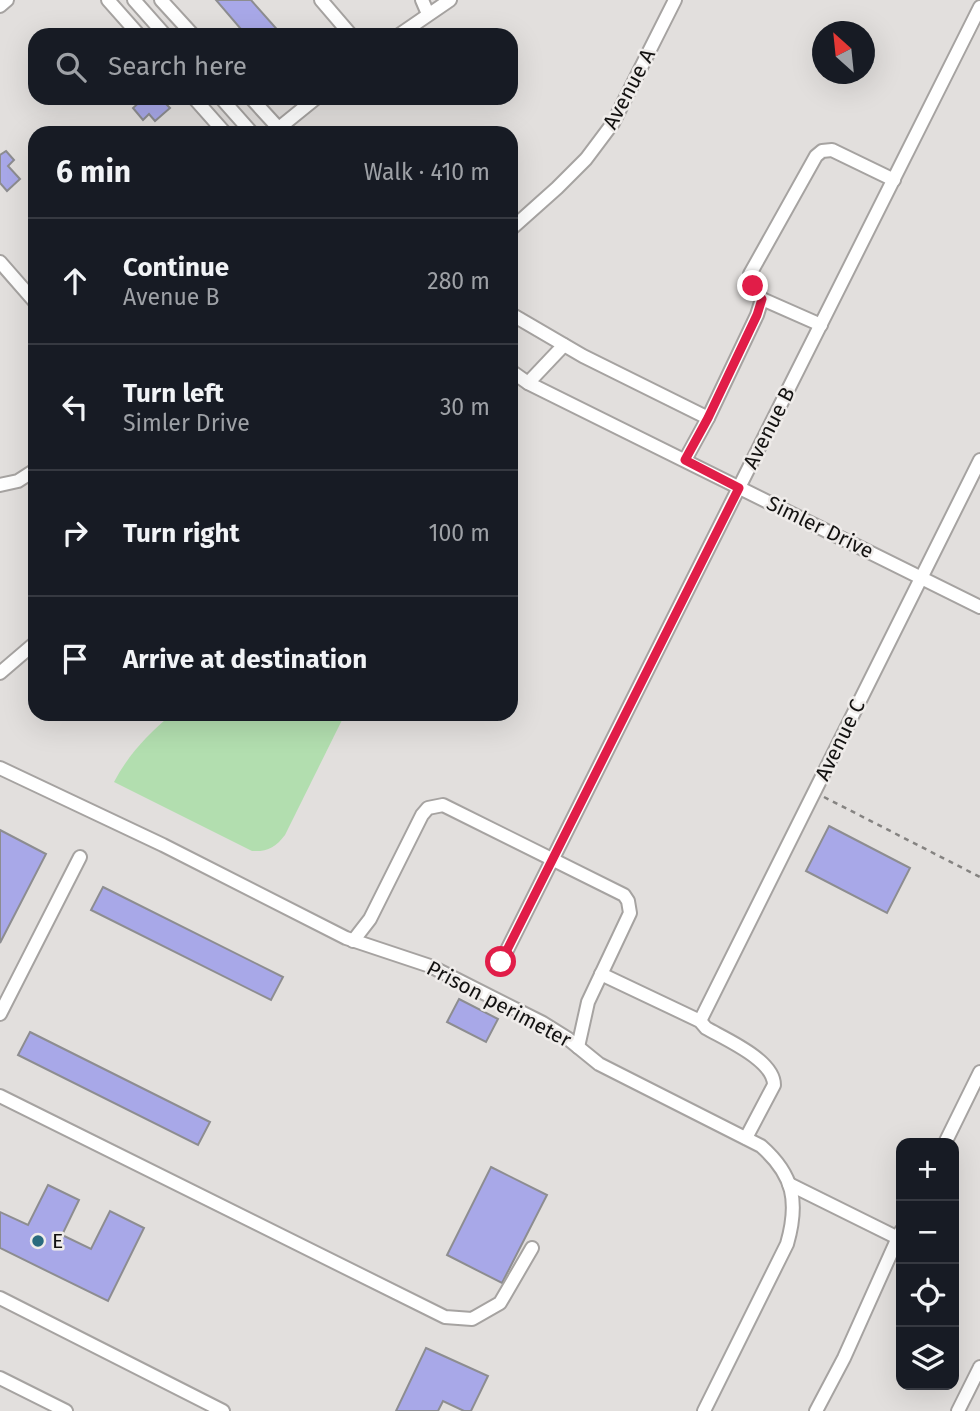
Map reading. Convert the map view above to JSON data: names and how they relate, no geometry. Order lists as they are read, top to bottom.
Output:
{
  "streets": {
    "street": [
      "Avenue A",
      "Avenue B",
      "Simler Drive",
      "Avenue C",
      "Prison perimeter"
    ]
  },
  "crossings": [
    ["Avenue B", "Simler Drive"],
    ["Simler Drive", "Avenue C"]
  ],
  "places": ["E"],
  "north": "top left",
  "page": {
    "search": "Search here",
    "heading": ["6 min", "Walk · 410 m"],
    "list": [
      ["Continue", "Avenue B", "280 m"],
      ["Turn left", "Simler Drive", "30 m"],
      ["Turn right", "100 m"],
      "Arrive at destination"
    ],
    "map_buttons": ["+", "−"]
  }
}
